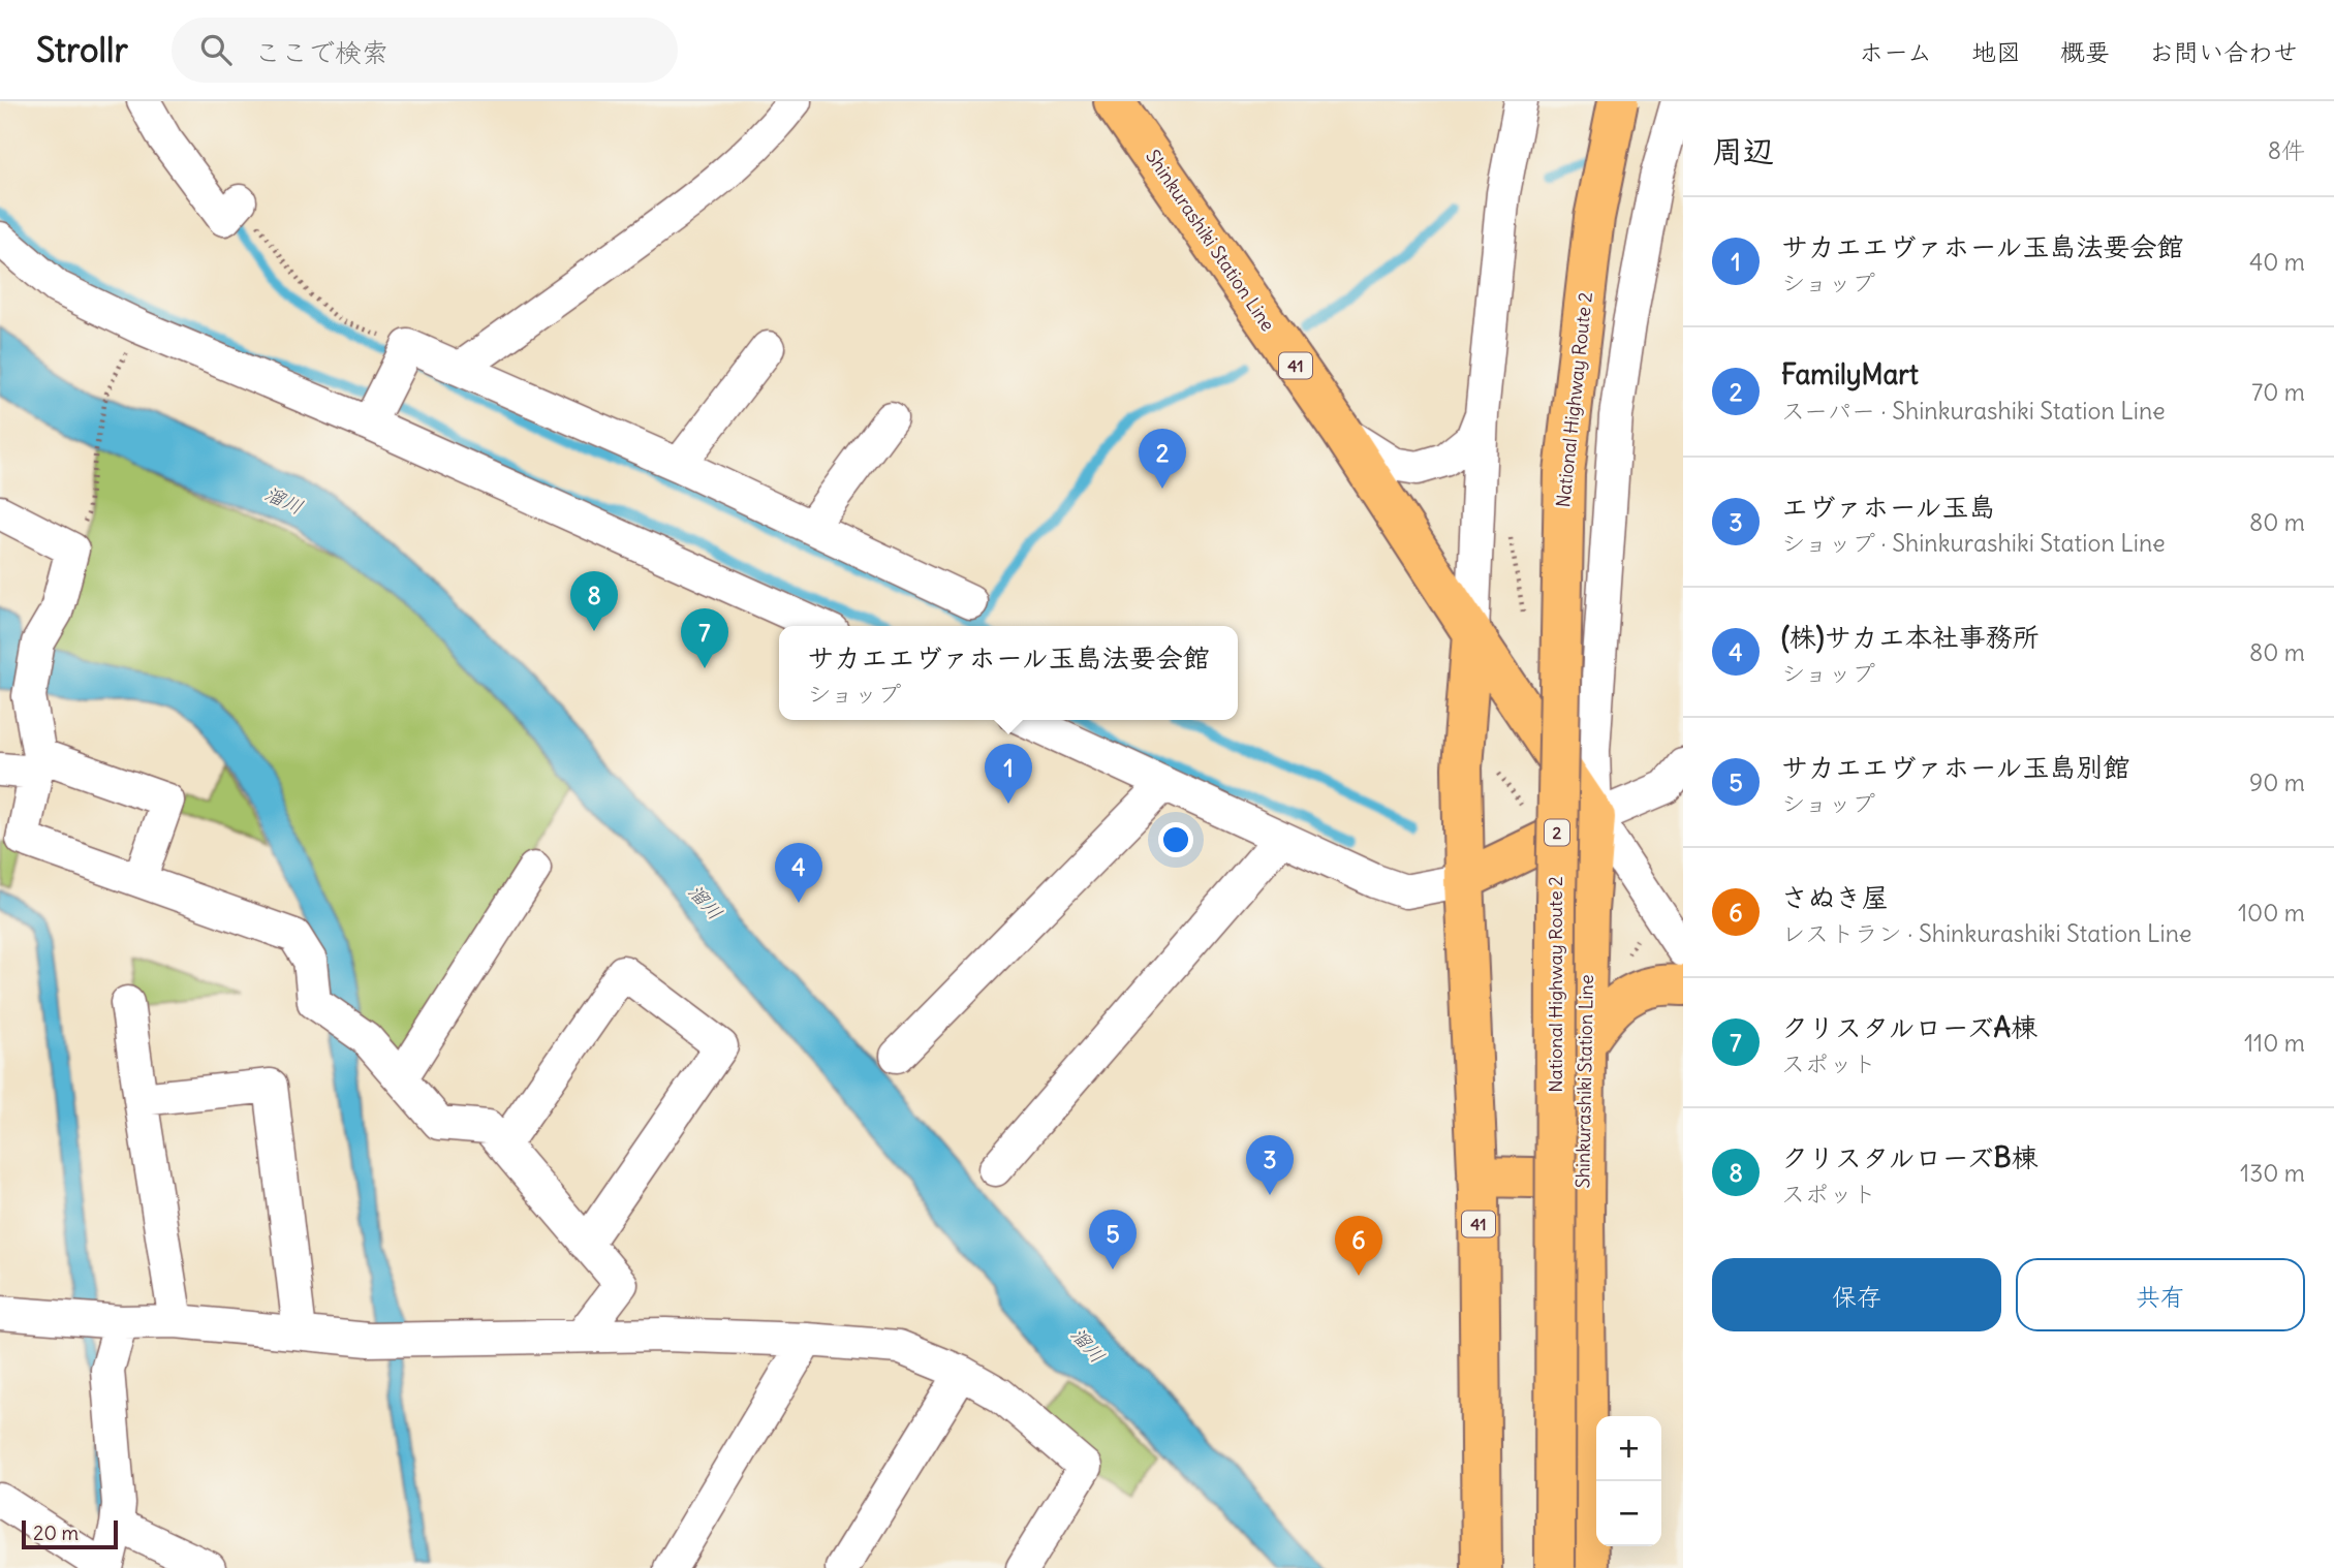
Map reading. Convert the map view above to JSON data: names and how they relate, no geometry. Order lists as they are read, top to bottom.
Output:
{
  "streets": {
    "main road": [
      "Shinkurashiki Station Line",
      "41",
      "National Highway Route 2",
      "2"
    ]
  },
  "crossings": [
    ["Shinkurashiki Station Line", "41"]
  ],
  "water": ["溜川"],
  "scale_bar": "20 m",
  "page": {
    "header": "Strollr",
    "search": "ここで検索",
    "nav": [
      "ホーム",
      "地図",
      "概要",
      "お問い合わせ"
    ],
    "heading": ["周辺", "8件"],
    "list": [
      {
        "mark": "1",
        "name": "サカエエヴァホール玉島法要会館",
        "note": "ショップ",
        "value": "40 m"
      },
      {
        "mark": "2",
        "name": "FamilyMart",
        "note": "スーパー · Shinkurashiki Station Line",
        "value": "70 m"
      },
      {
        "mark": "3",
        "name": "エヴァホール玉島",
        "note": "ショップ · Shinkurashiki Station Line",
        "value": "80 m"
      },
      {
        "mark": "4",
        "name": "(株)サカエ本社事務所",
        "note": "ショップ",
        "value": "80 m"
      },
      {
        "mark": "5",
        "name": "サカエエヴァホール玉島別館",
        "note": "ショップ",
        "value": "90 m"
      },
      {
        "mark": "6",
        "name": "さぬき屋",
        "note": "レストラン · Shinkurashiki Station Line",
        "value": "100 m"
      },
      {
        "mark": "7",
        "name": "クリスタルローズA棟",
        "note": "スポット",
        "value": "110 m"
      },
      {
        "mark": "8",
        "name": "クリスタルローズB棟",
        "note": "スポット",
        "value": "130 m"
      }
    ],
    "pins": [
      "2",
      "8",
      "7",
      "1",
      "4",
      "3",
      "5",
      "6"
    ],
    "popup": ["サカエエヴァホール玉島法要会館", "ショップ"],
    "buttons": ["保存", "共有"],
    "map_buttons": ["+", "−"],
    "scale": "20 m"
  }
}
